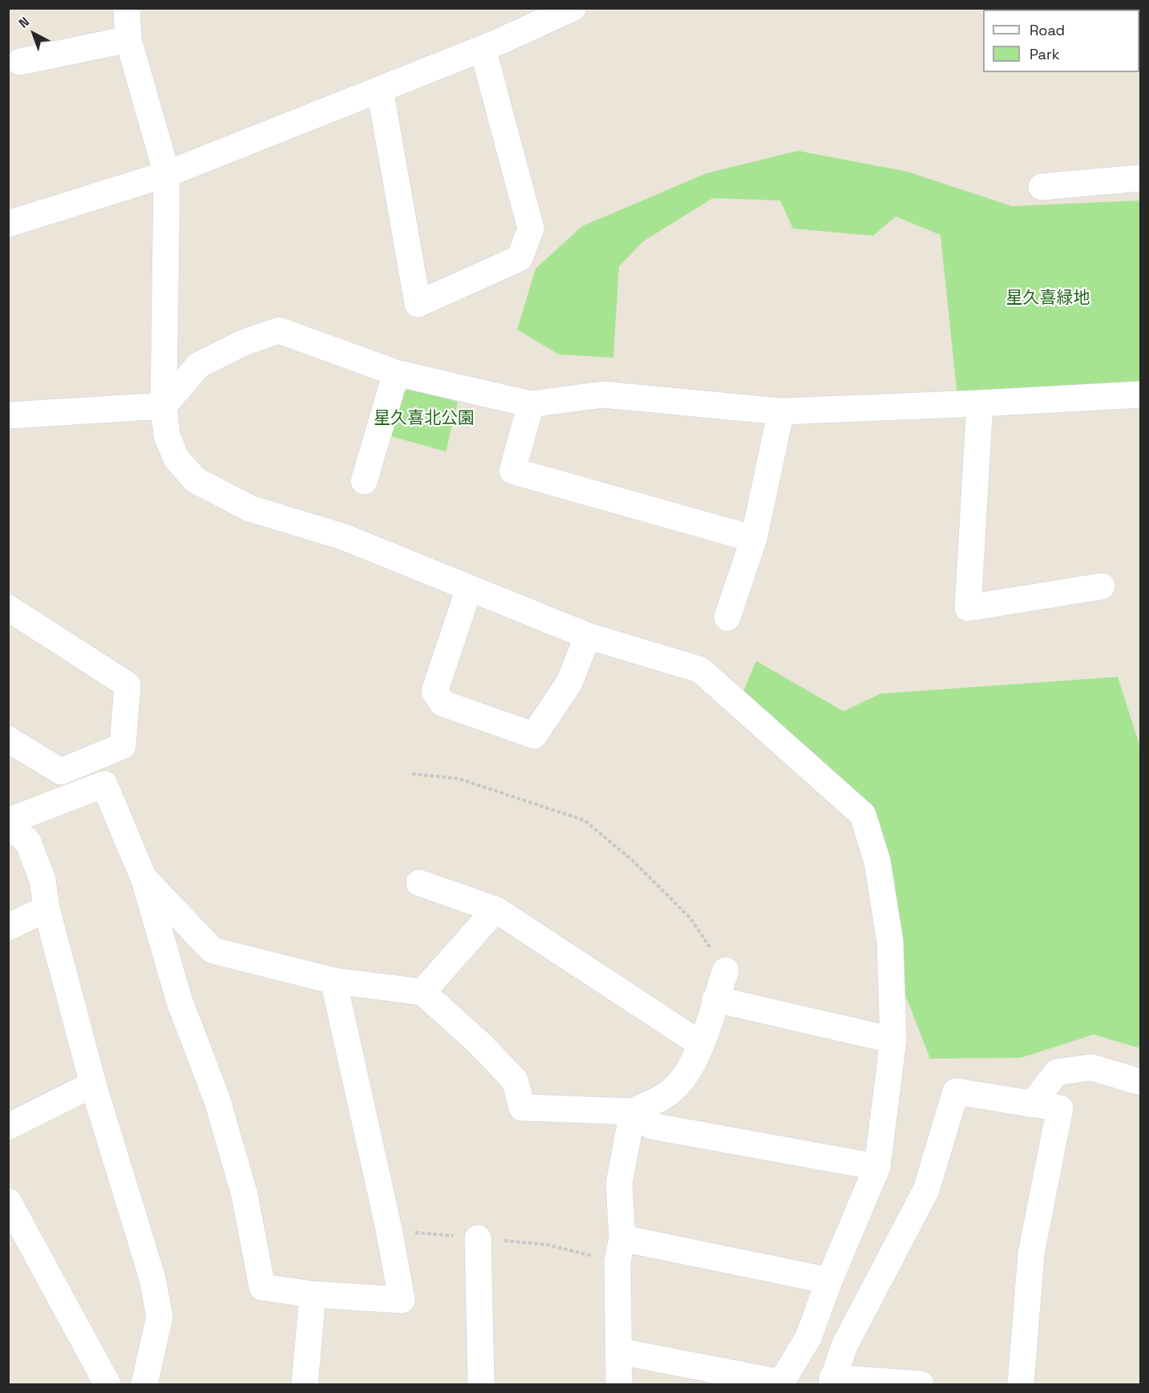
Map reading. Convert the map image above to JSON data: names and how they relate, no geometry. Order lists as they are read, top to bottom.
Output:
{
  "parks": ["星久喜緑地", "星久喜北公園"],
  "legend": ["Road", "Park"],
  "north": "top left"
}
